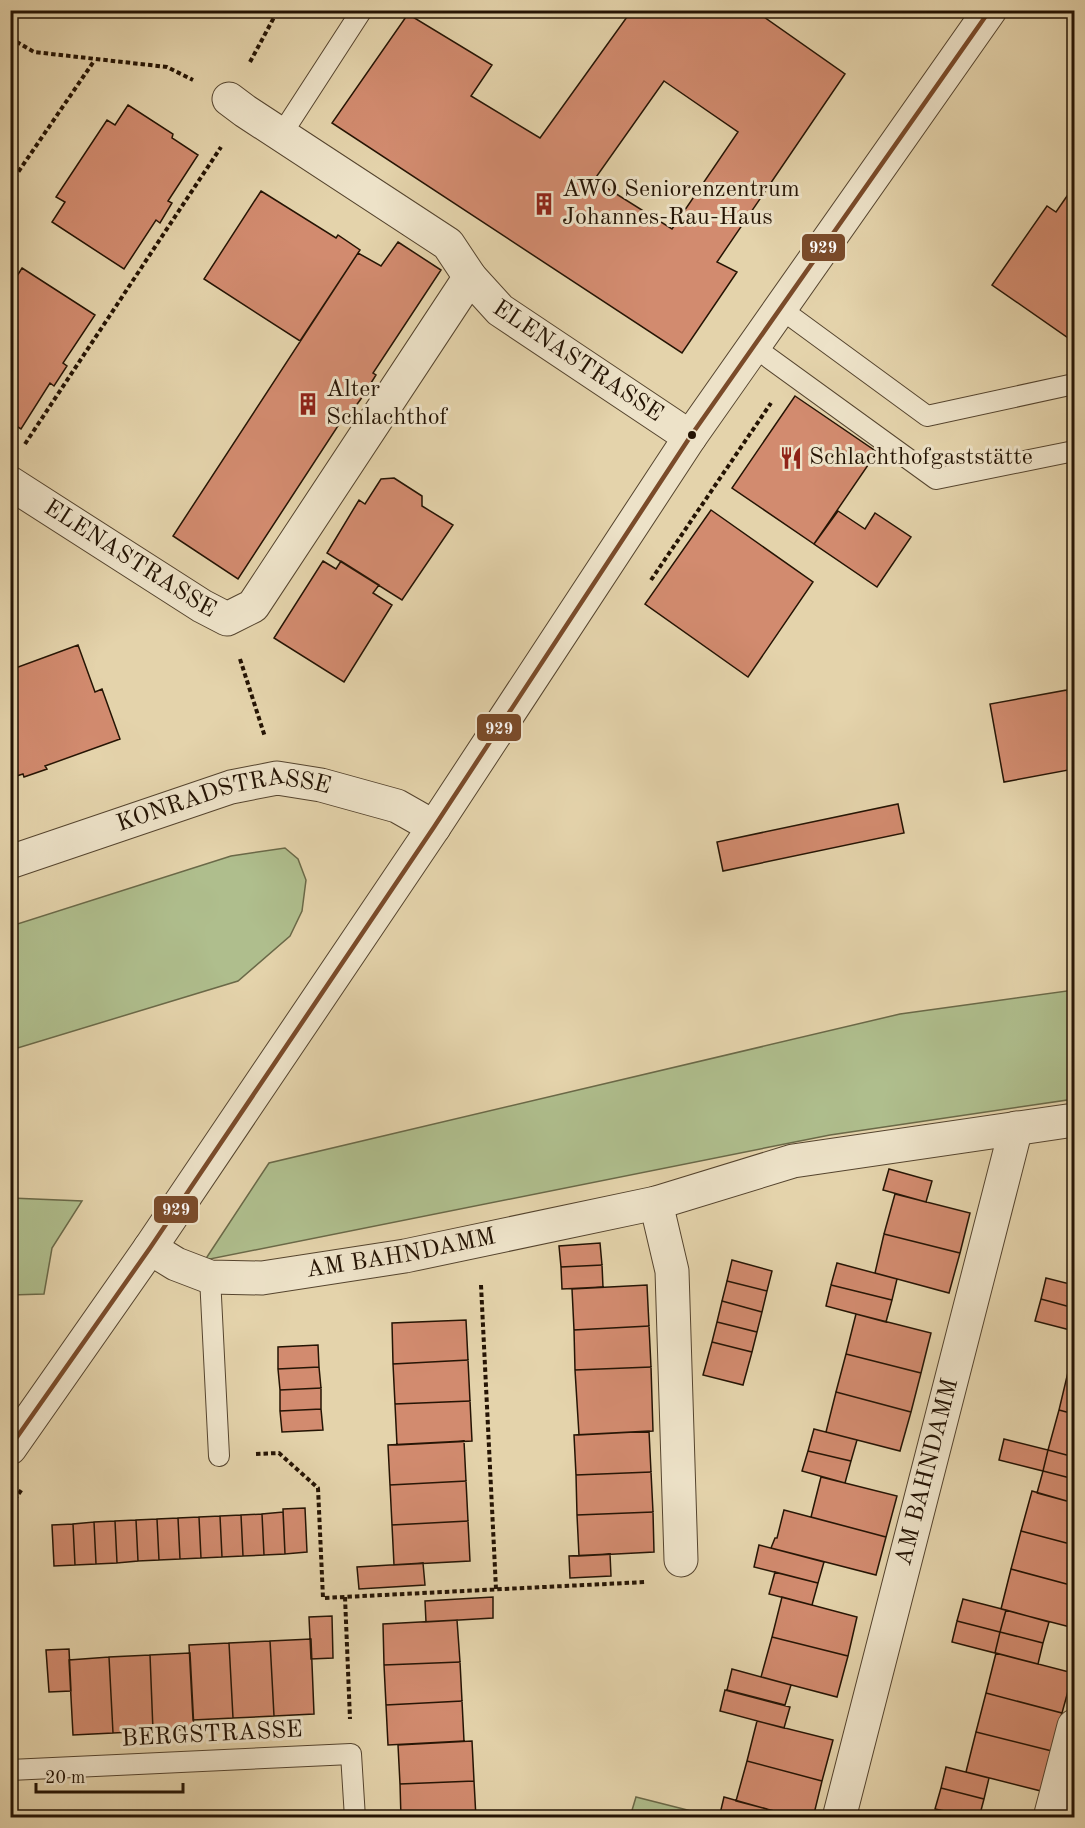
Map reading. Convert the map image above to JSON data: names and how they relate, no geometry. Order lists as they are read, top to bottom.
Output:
{
  "streets": {
    "street": ["ELENASTRASSE", "KONRADSTRASSE", "AM BAHNDAMM"],
    "lane": ["BERGSTRASSE"]
  },
  "places": {
    "building": ["AWO Seniorenzentrum Johannes-Rau-Haus", "Alter Schlachthof"],
    "restaurant": ["Schlachthofgaststätte"]
  },
  "lines": ["transit line 929"],
  "scale_bar": "20 m"
}
